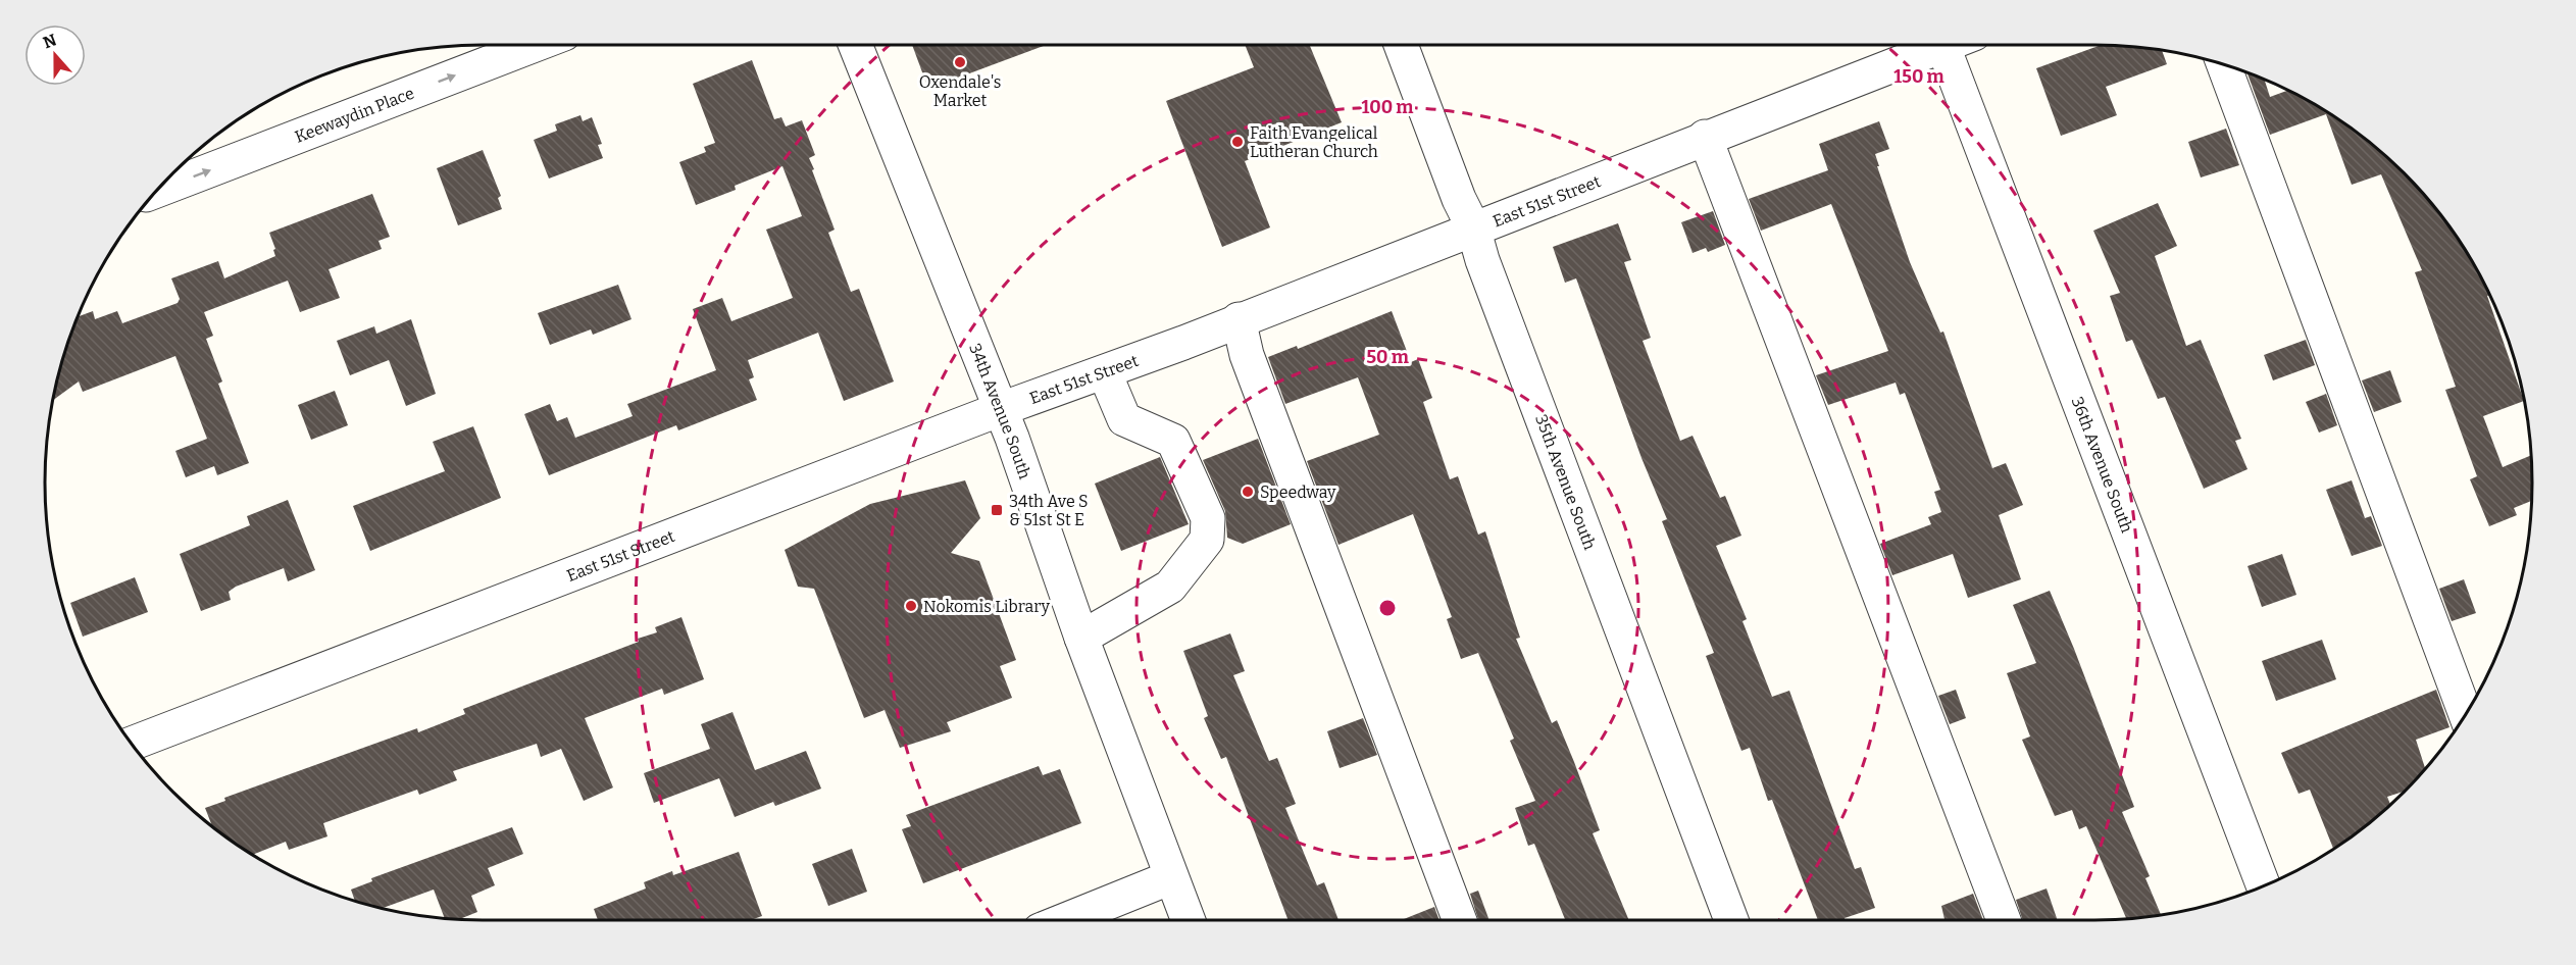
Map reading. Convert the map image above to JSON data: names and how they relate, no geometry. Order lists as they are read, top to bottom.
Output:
{
  "streets": {
    "street": [
      "Keewaydin Place",
      "East 51st Street",
      "34th Avenue South",
      "36th Avenue South",
      "35th Avenue South"
    ]
  },
  "crossings": [
    ["East 51st Street", "34th Avenue South"],
    ["East 51st Street", "35th Avenue South"]
  ],
  "one_way": ["Keewaydin Place"],
  "places": {
    "other": [
      "Oxendale's Market",
      "Faith Evangelical Lutheran Church",
      "Speedway",
      "Nokomis Library"
    ],
    "transit": ["34th Ave S & 51st St E"]
  },
  "north": "top",
  "rings": ["150 m", "100 m", "50 m"]
}
